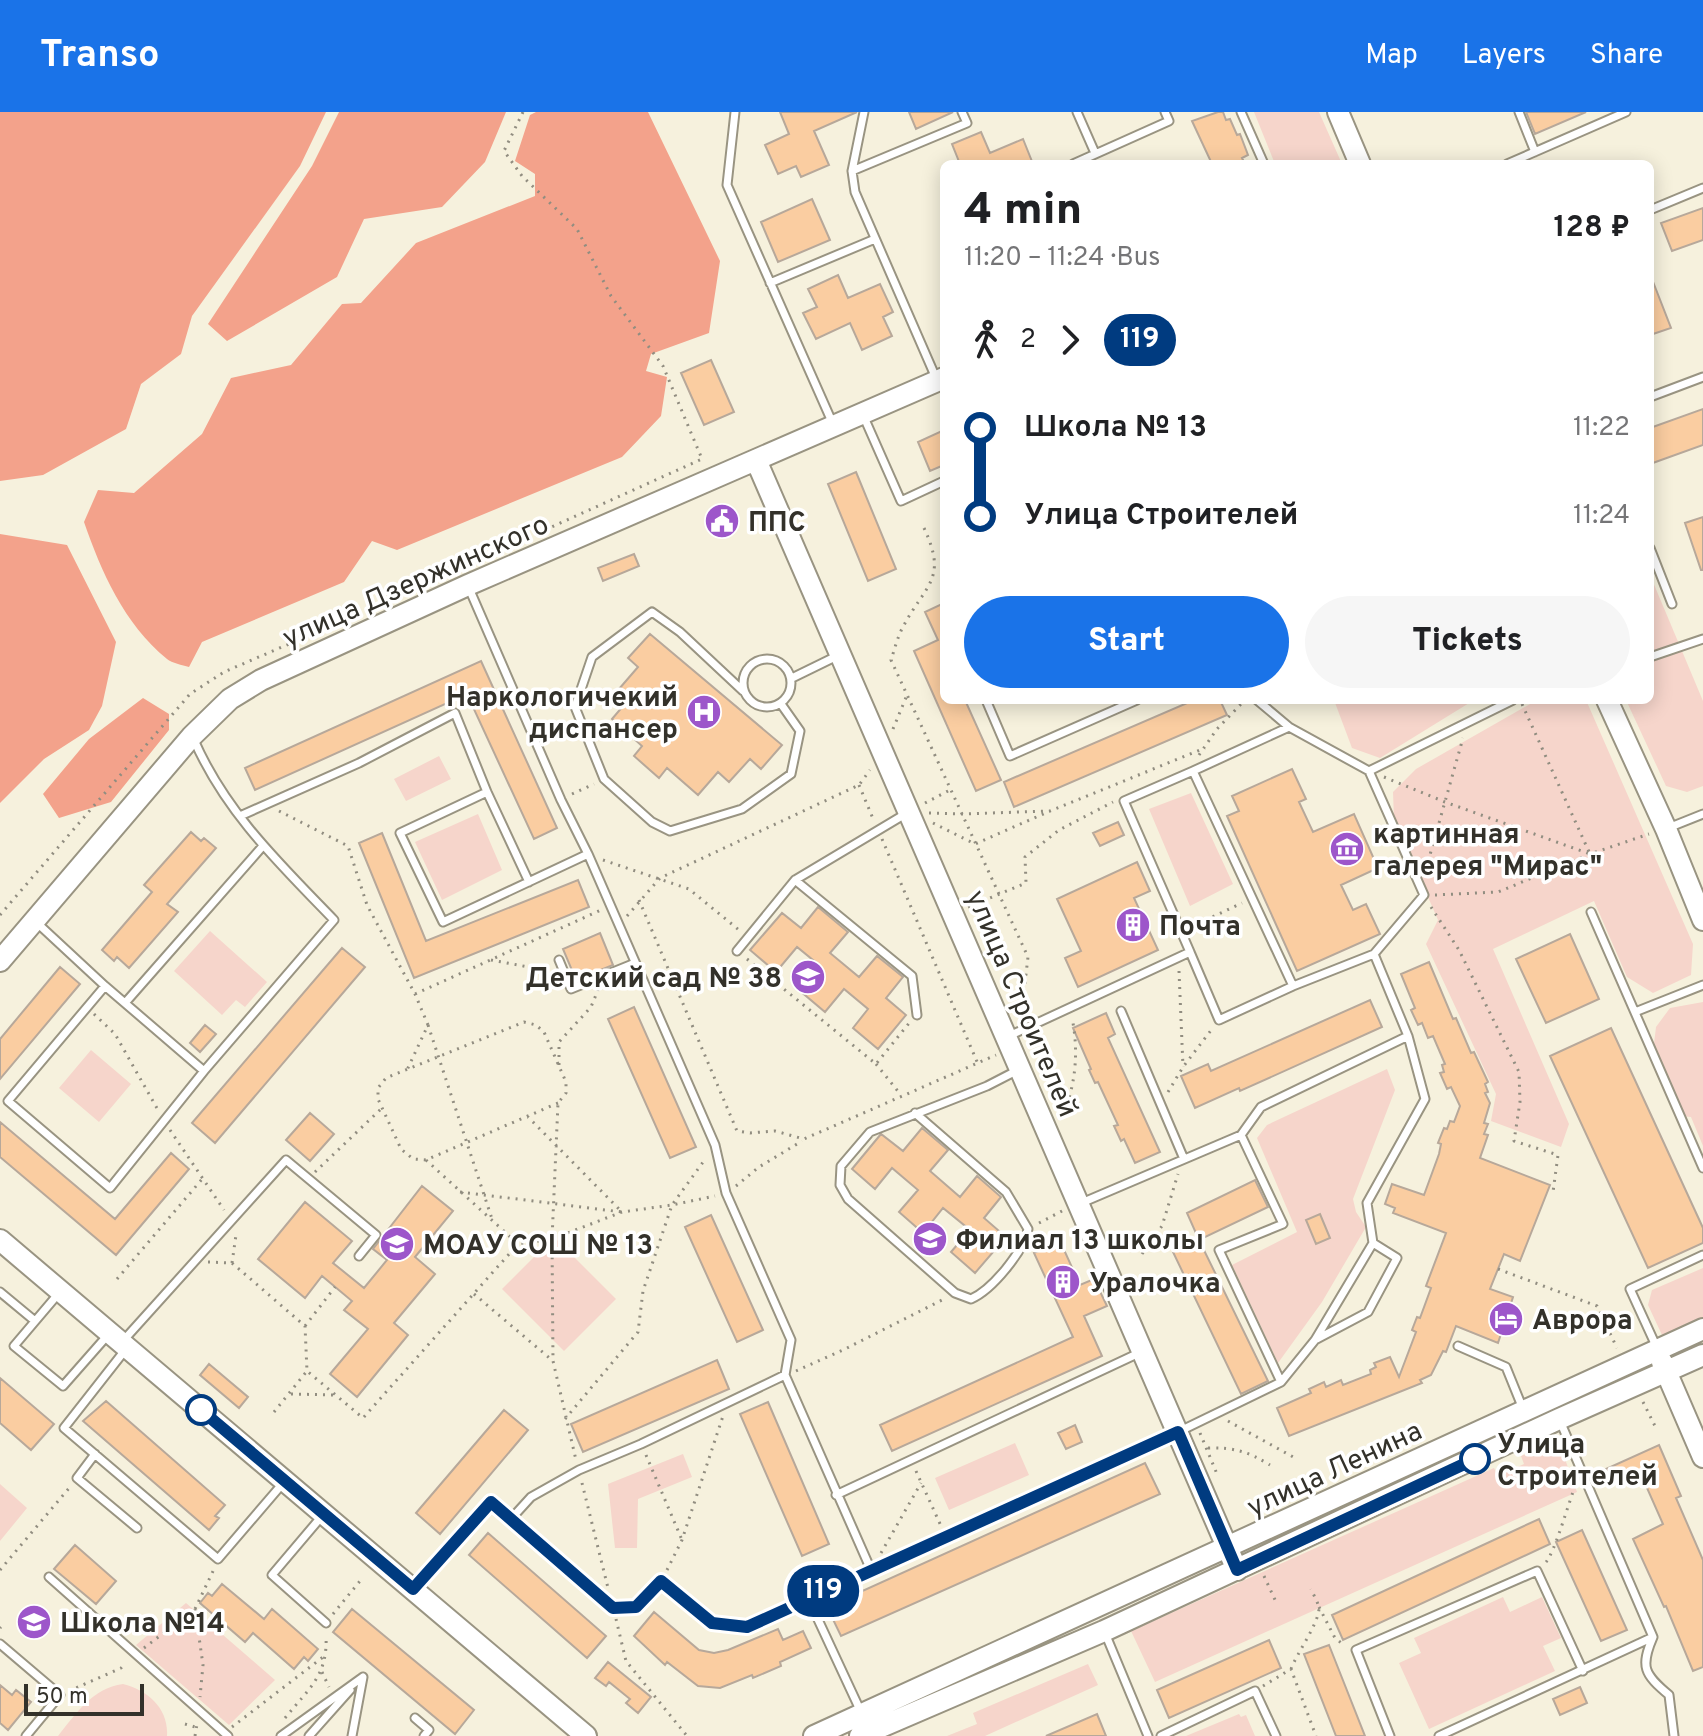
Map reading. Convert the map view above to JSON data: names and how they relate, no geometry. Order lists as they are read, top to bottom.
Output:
{
  "streets": {
    "main road": ["улица Дзержинского", "улица Строителей", "улица Ленина"]
  },
  "crossings": [
    ["улица Дзержинского", "улица Строителей"],
    ["улица Строителей", "улица Ленина"]
  ],
  "places": {
    "public building": ["ППС"],
    "hospital": ["Наркологичекий диспансер"],
    "museum": ["картинная галерея \"Мирас\""],
    "building": ["Почта", "Уралочка"],
    "school or university": [
      "Детский сад № 38",
      "Филиал 13 школы",
      "МОАУ СОШ № 13",
      "Школа №14"
    ],
    "hotel": ["Аврора"],
    "other": ["Улица Строителей"]
  },
  "lines": ["bus line 119"],
  "scale_bar": "50 m",
  "page": {
    "header": "Transo",
    "nav": ["Map", "Layers", "Share"],
    "on_map": "119",
    "heading": ["4 min", "11:20 – 11:24 · Bus", "128 ₽"],
    "legs": ["2", "119"],
    "list": [
      {
        "name": "Школа № 13",
        "value": "11:22"
      },
      {
        "name": "Улица Строителей",
        "value": "11:24"
      }
    ],
    "buttons": ["Start", "Tickets"],
    "scale": "50 m"
  }
}
